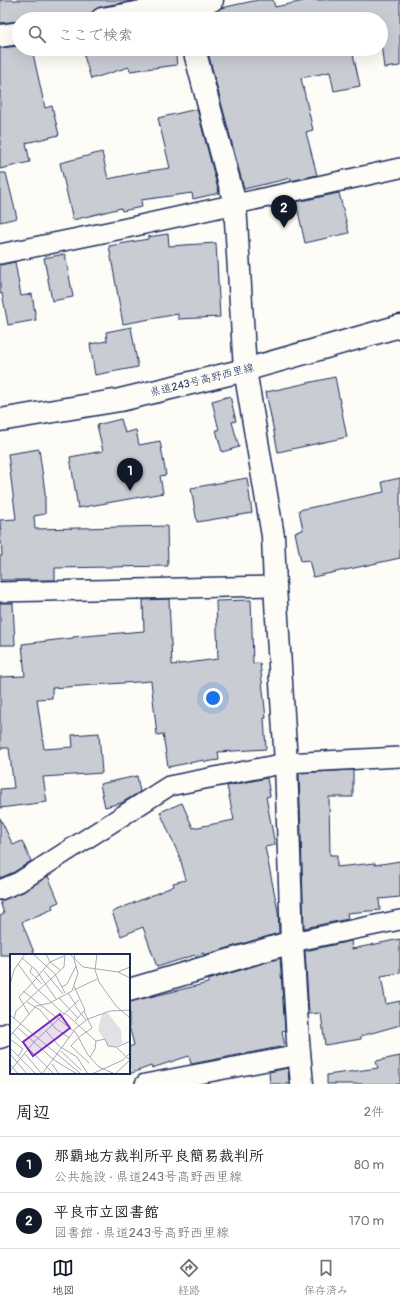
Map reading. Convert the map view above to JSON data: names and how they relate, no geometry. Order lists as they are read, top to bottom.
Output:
{
  "streets": {
    "street": ["県道243号高野西里線"]
  },
  "page": {
    "search": "ここで検索",
    "pins": ["2", "1"],
    "heading": ["周辺", "2件"],
    "list": [
      {
        "mark": "1",
        "name": "那覇地方裁判所平良簡易裁判所",
        "note": "公共施設 · 県道243号高野西里線",
        "value": "80 m"
      },
      {
        "mark": "2",
        "name": "平良市立図書館",
        "note": "図書館 · 県道243号高野西里線",
        "value": "170 m"
      }
    ],
    "nav": ["地図", "経路", "保存済み"]
  }
}
